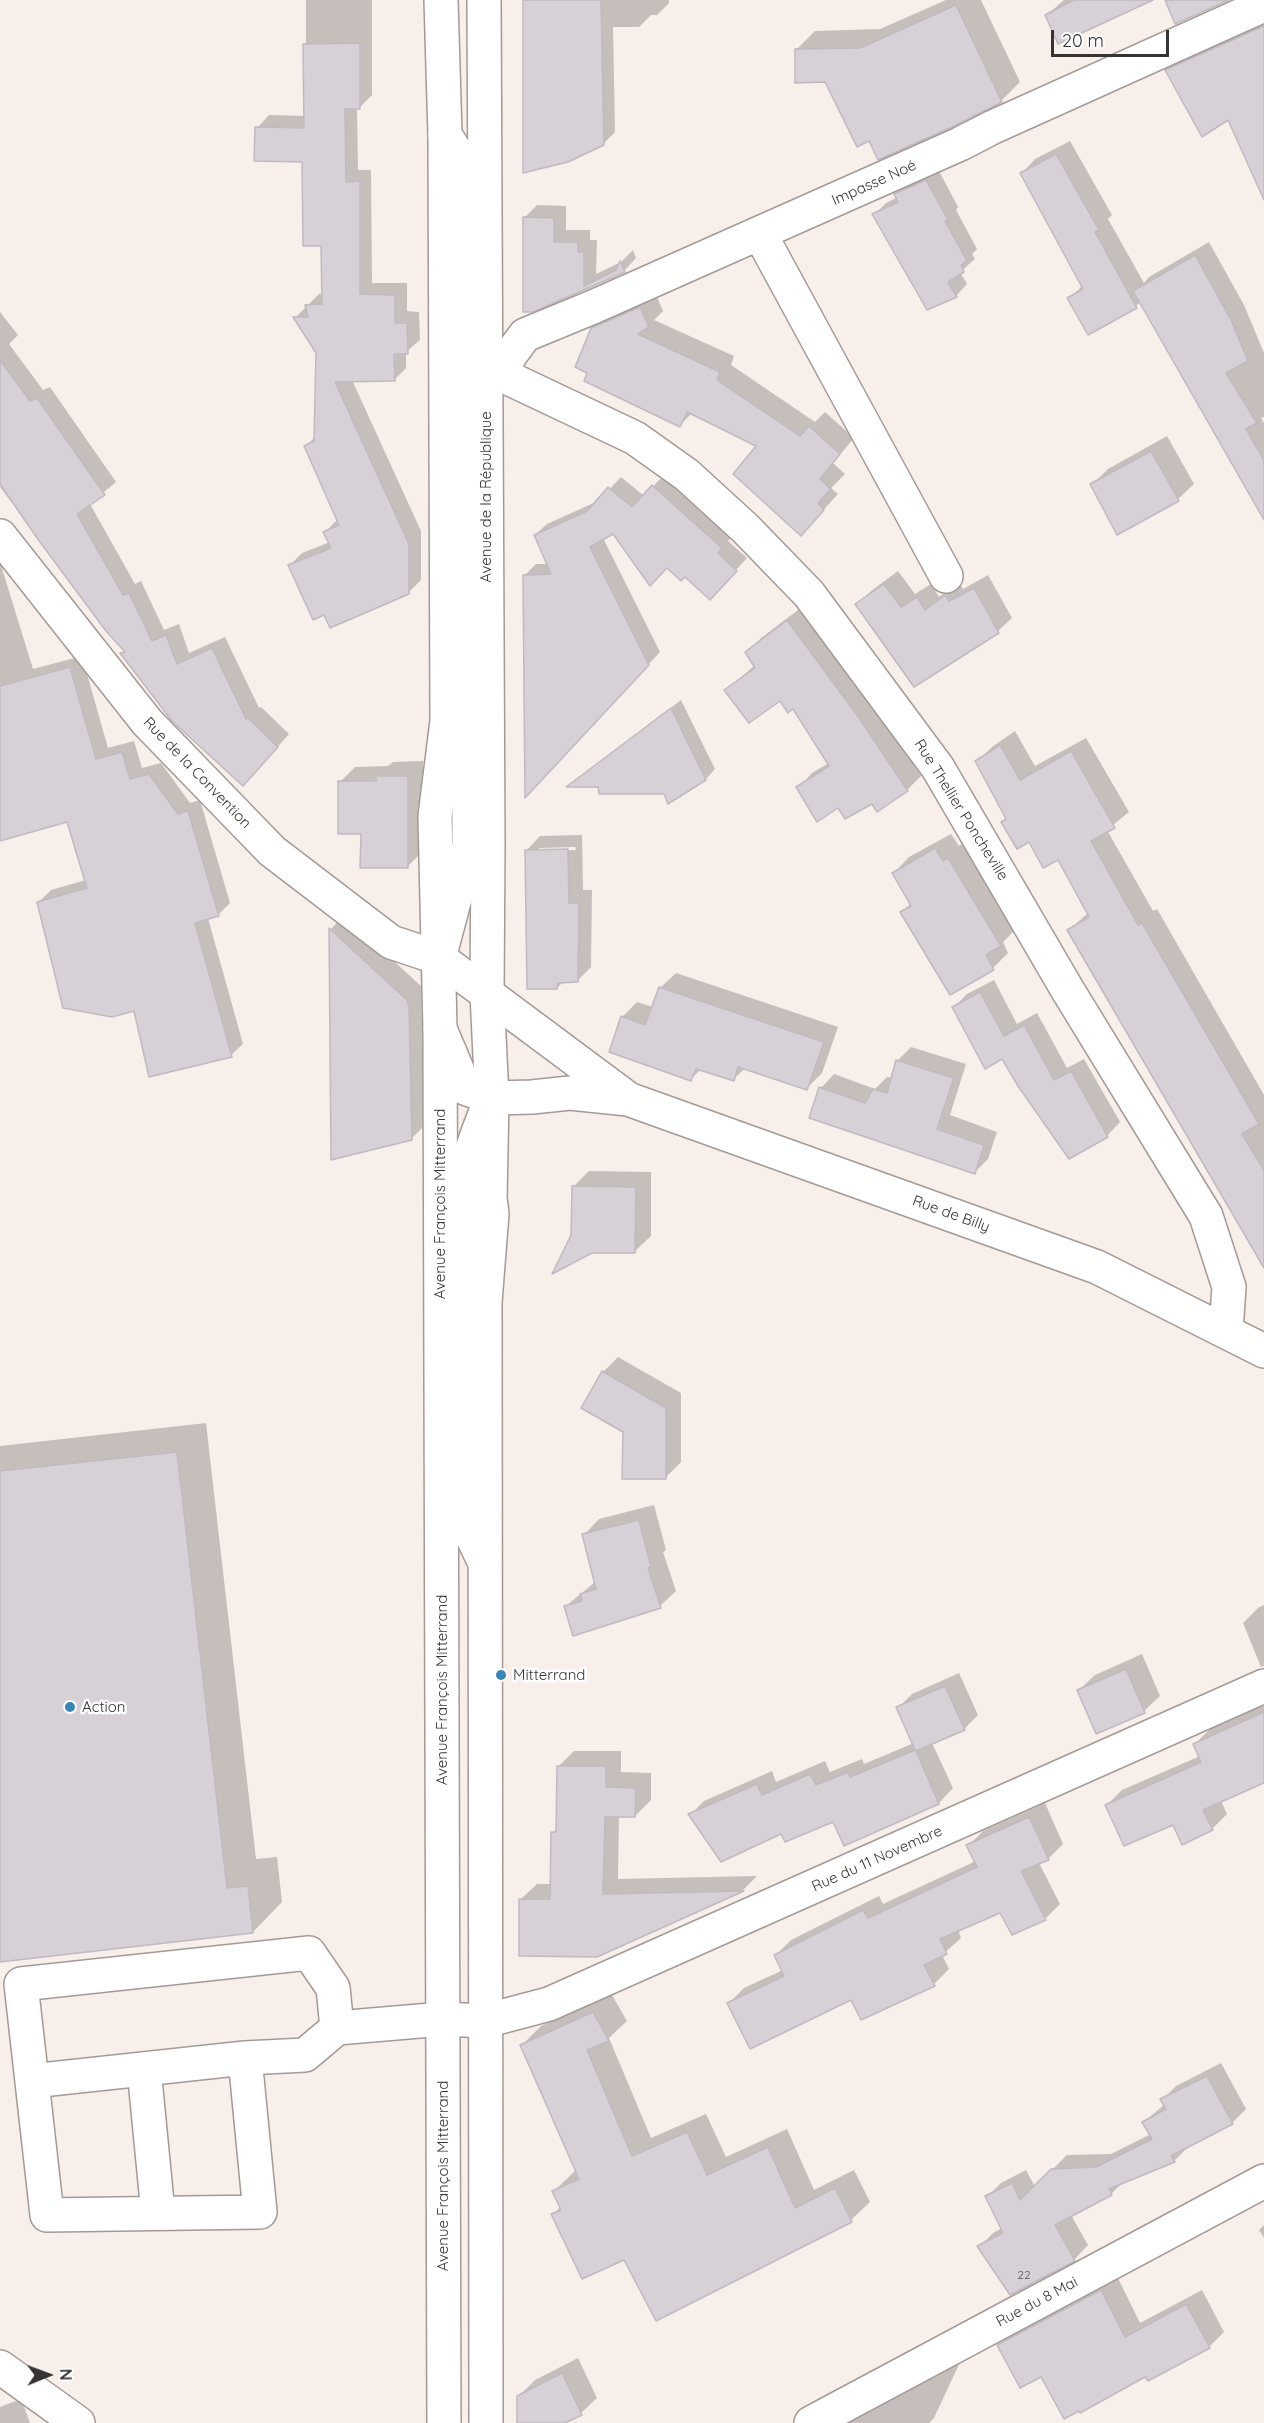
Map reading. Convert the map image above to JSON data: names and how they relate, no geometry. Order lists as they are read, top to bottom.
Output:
{
  "streets": {
    "main road": [
      "Impasse Noé",
      "Avenue de la République",
      "Rue de la Convention",
      "Rue Thellier Poncheville",
      "Avenue François Mitterrand",
      "Rue de Billy",
      "Rue du 11 Novembre",
      "Rue du 8 Mai"
    ]
  },
  "crossings": [
    ["Impasse Noé", "Avenue de la République"],
    ["Impasse Noé", "Rue Thellier Poncheville"],
    ["Avenue de la République", "Rue Thellier Poncheville"],
    ["Avenue de la République", "Rue de Billy"],
    ["Rue de la Convention", "Avenue François Mitterrand"],
    ["Rue de la Convention", "Rue de Billy"],
    ["Rue Thellier Poncheville", "Rue de Billy"],
    ["Avenue François Mitterrand", "Rue de Billy"],
    ["Avenue François Mitterrand", "Rue du 11 Novembre"]
  ],
  "places": ["Mitterrand", "Action"],
  "house_numbers": ["22"],
  "scale_bar": "20 m",
  "north": "right"
}
